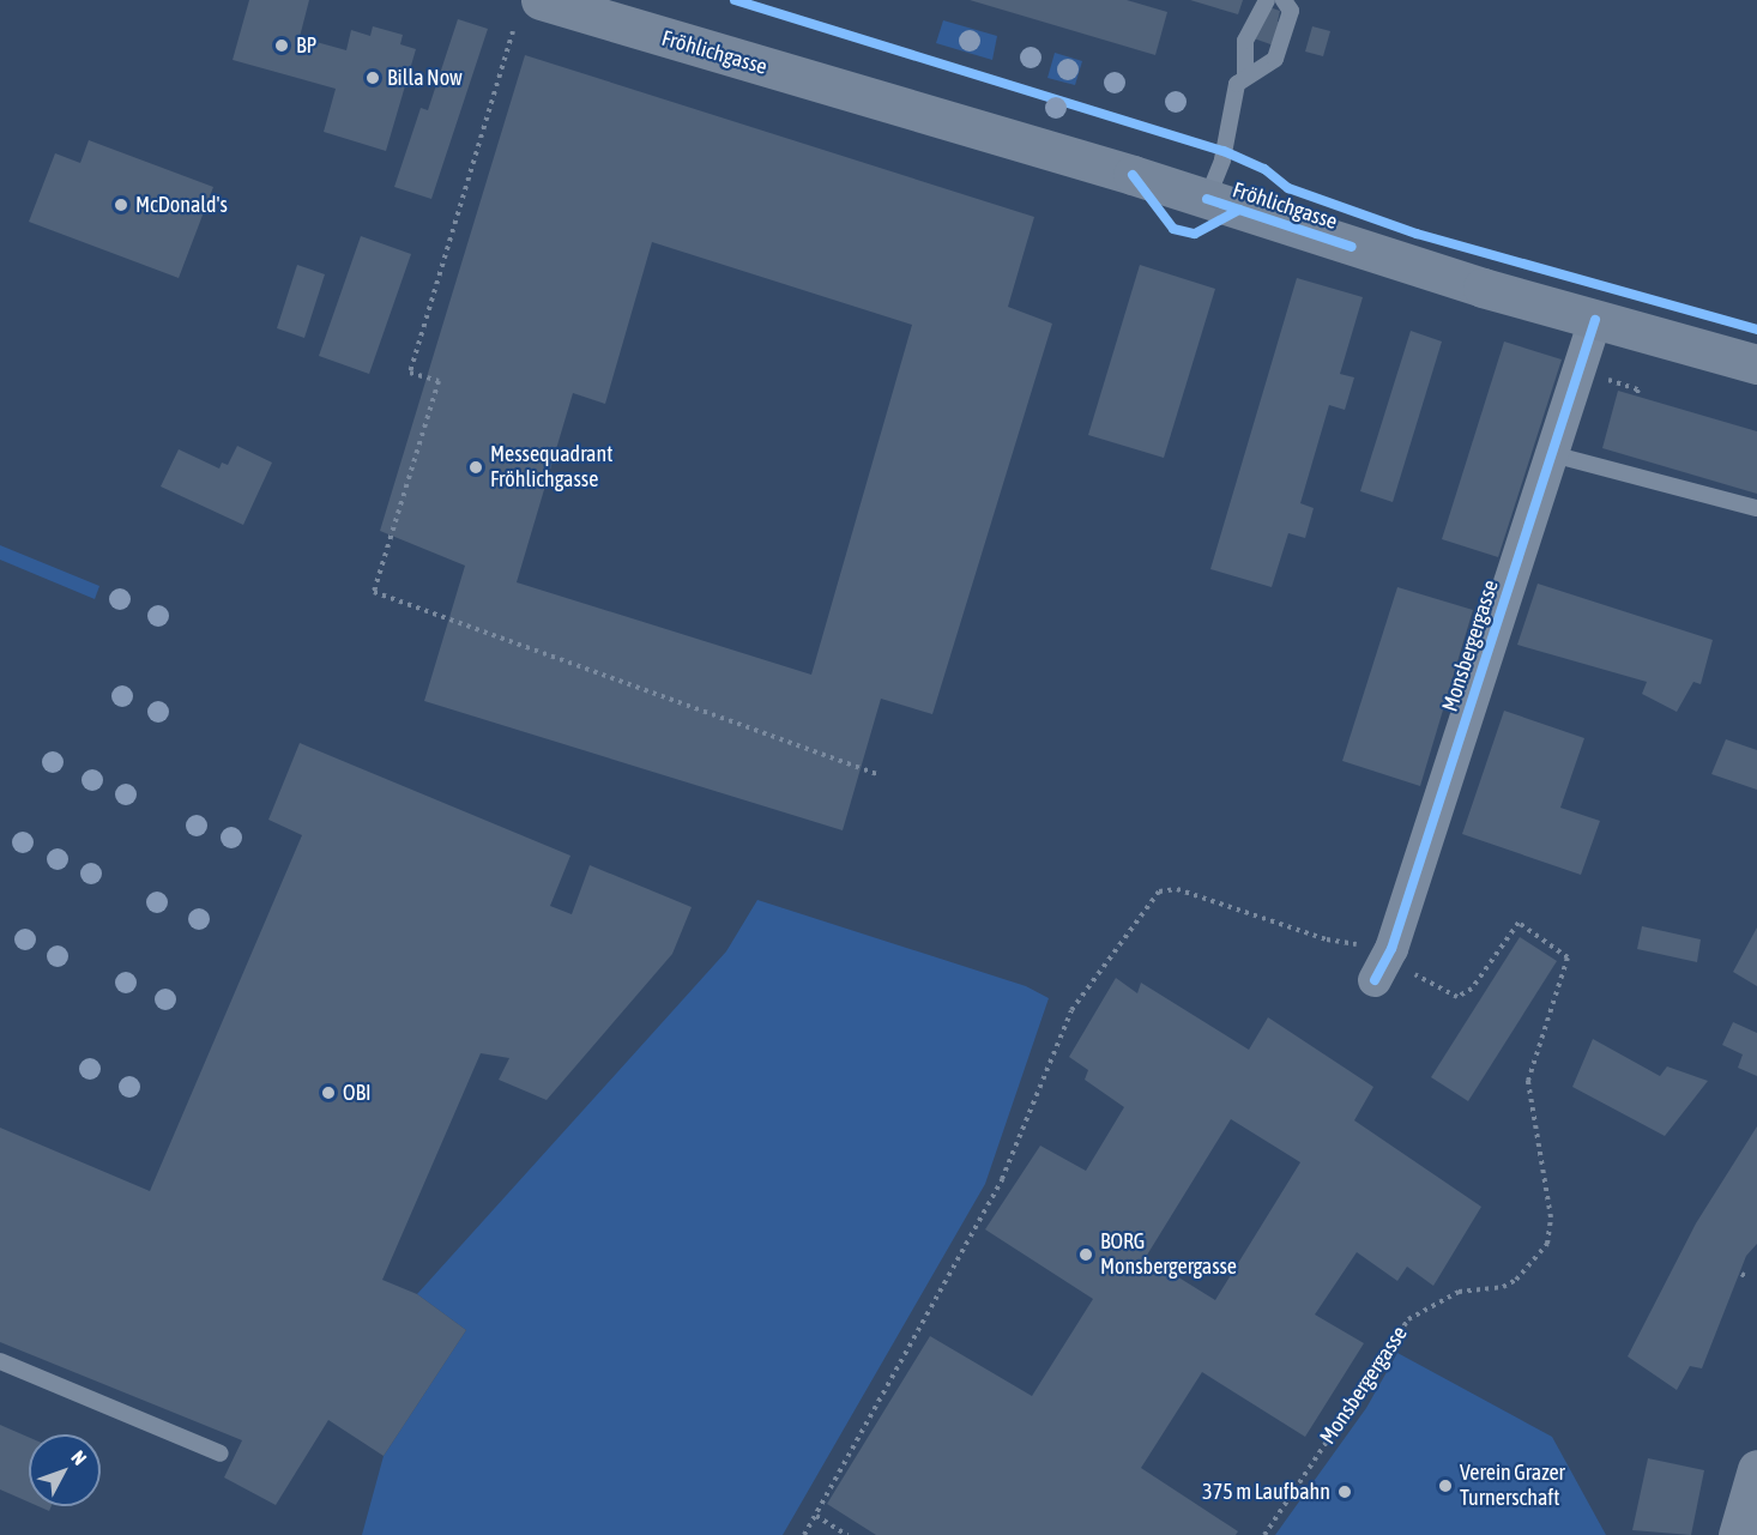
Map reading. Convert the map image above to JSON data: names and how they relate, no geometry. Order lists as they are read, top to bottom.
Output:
{
  "streets": {
    "main road": ["Fröhlichgasse"],
    "street": ["Monsbergergasse"]
  },
  "crossings": [
    ["Fröhlichgasse", "Monsbergergasse"]
  ],
  "places": [
    "BP",
    "Billa Now",
    "McDonald's",
    "Messequadrant Fröhlichgasse",
    "OBI",
    "BORG Monsbergergasse",
    "Verein Grazer Turnerschaft",
    "375 m Laufbahn"
  ],
  "north": "top right"
}
